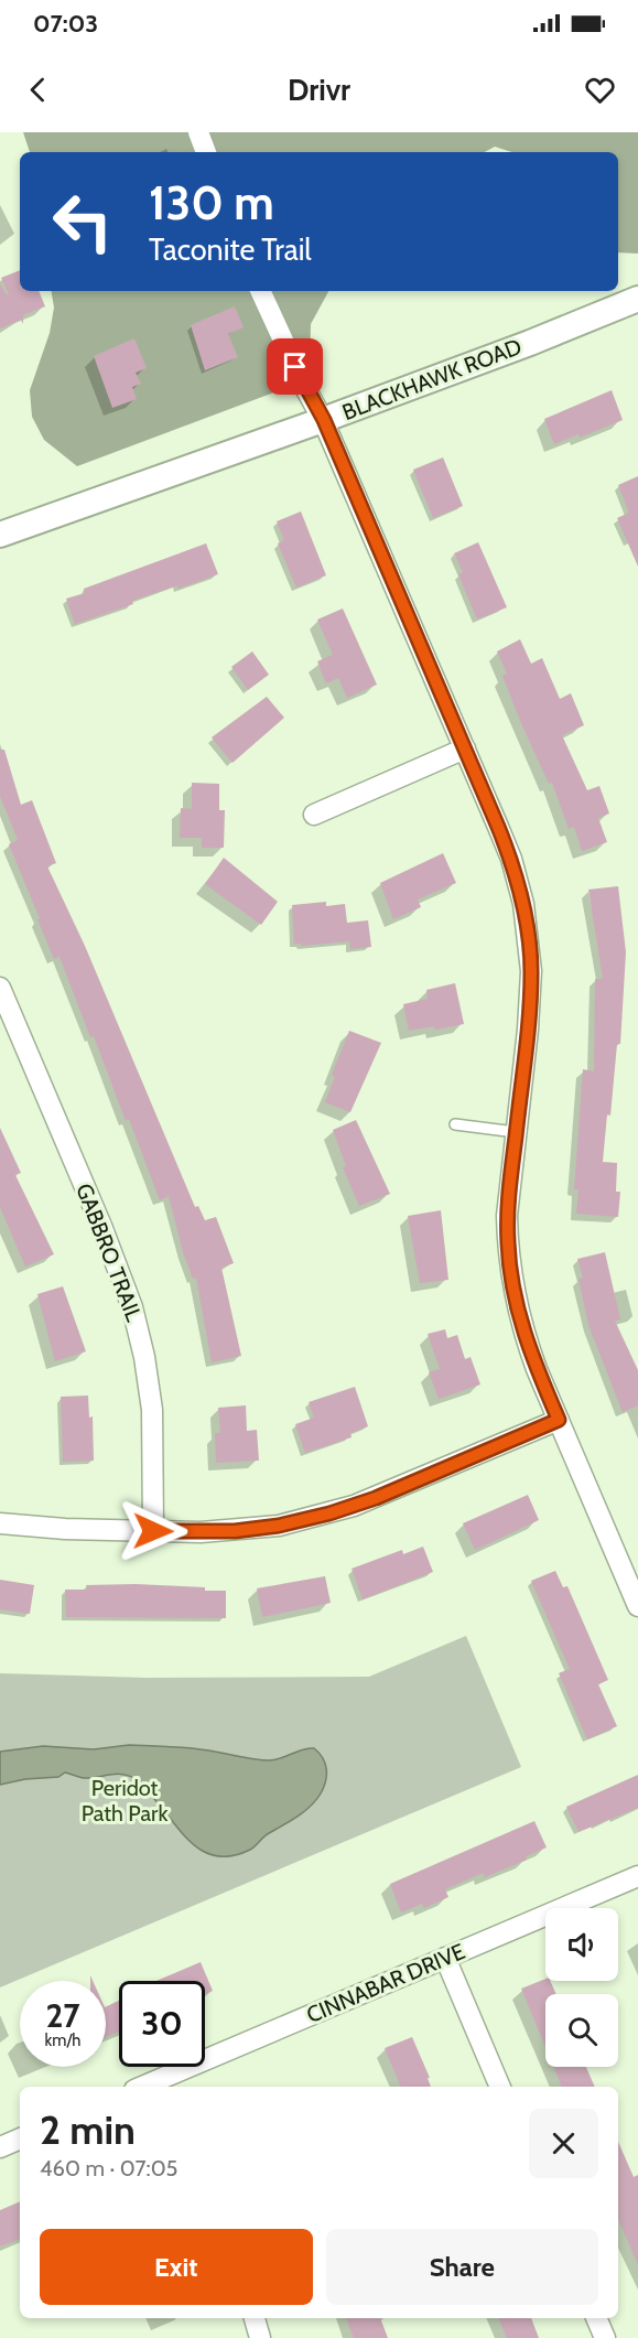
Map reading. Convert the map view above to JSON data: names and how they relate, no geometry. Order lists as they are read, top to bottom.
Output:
{
  "streets": {
    "street": ["BLACKHAWK ROAD", "GABBRO TRAIL", "CINNABAR DRIVE"]
  },
  "parks": ["Peridot Path Park"],
  "page": {
    "status": "07:03",
    "header": "Drivr",
    "turn": ["130 m", "Taconite Trail"],
    "speed": "27 km/h",
    "limit": "30",
    "heading": ["2 min", "460 m · 07:05"],
    "buttons": ["Exit", "Share"]
  }
}
